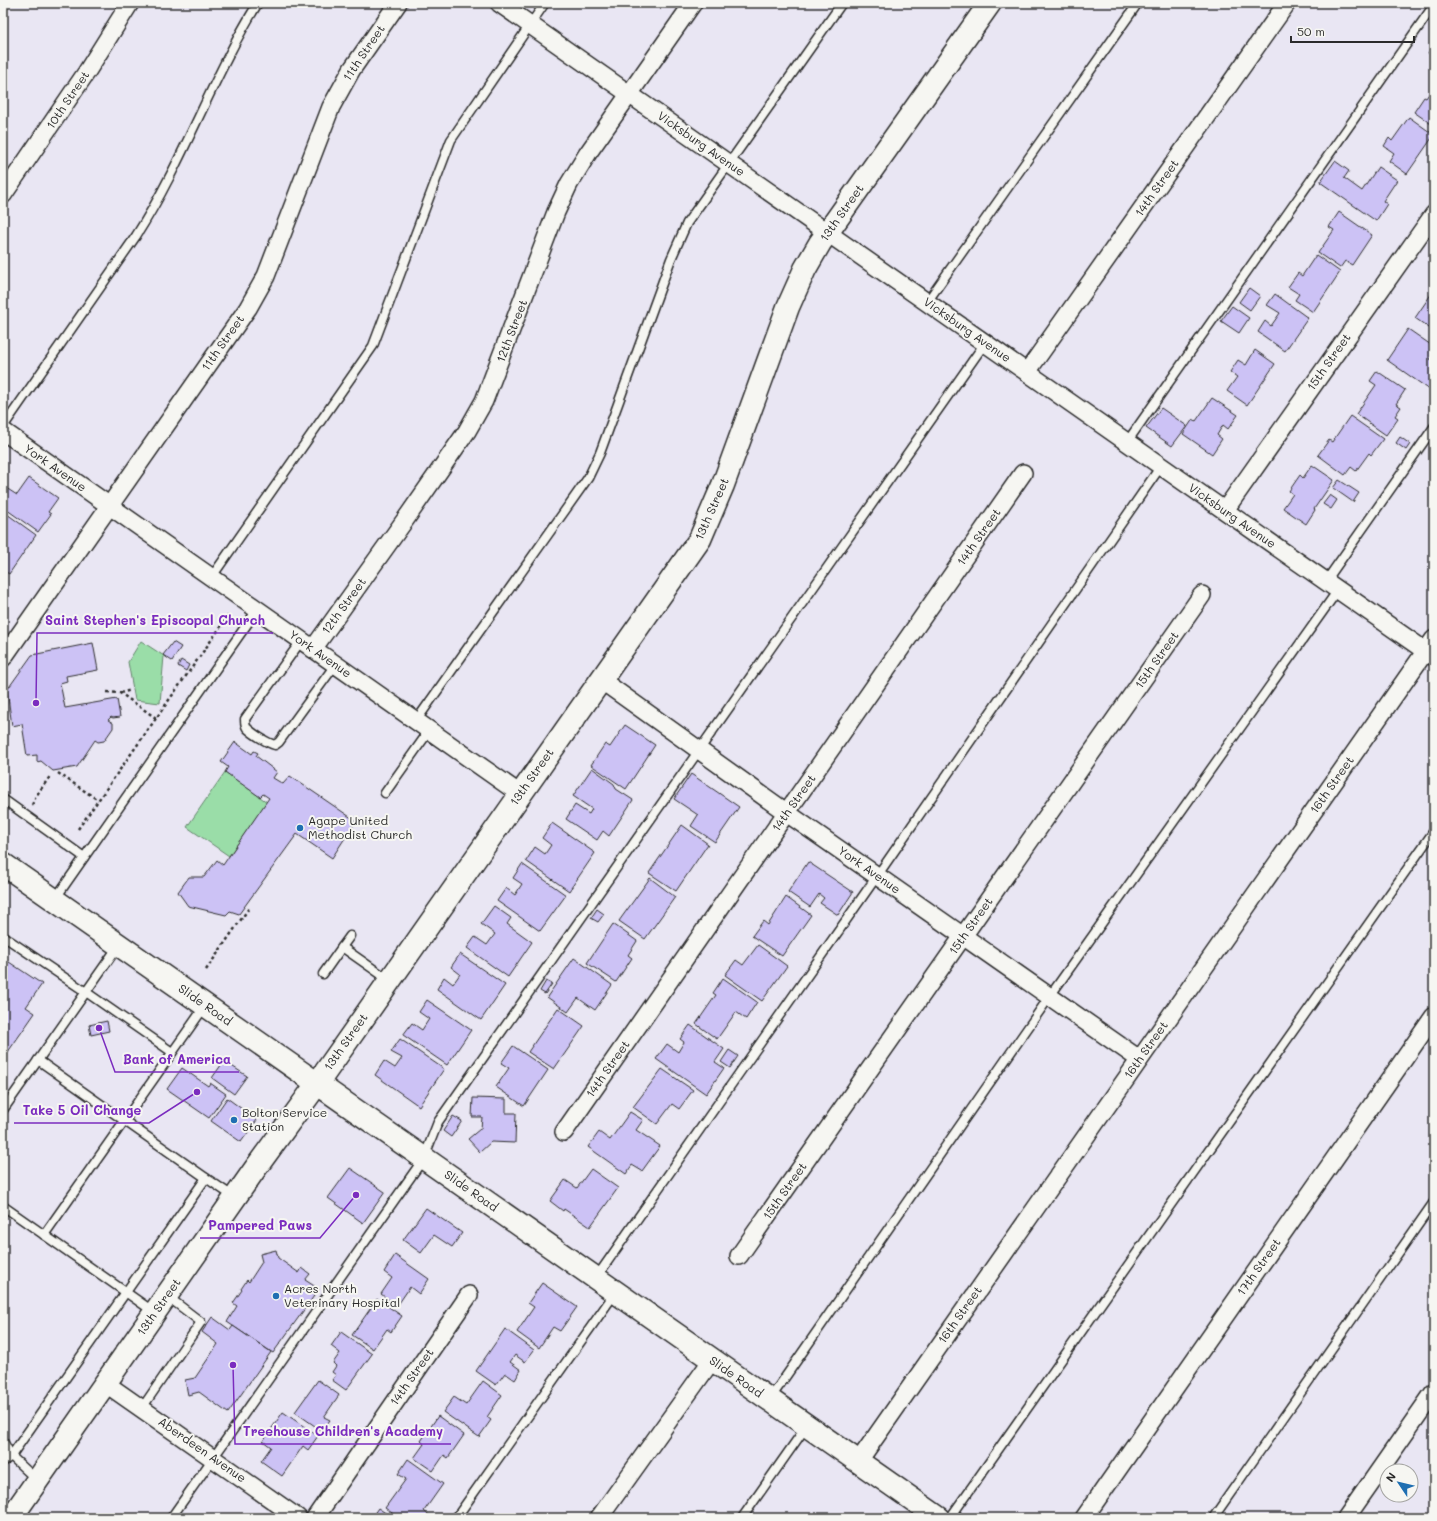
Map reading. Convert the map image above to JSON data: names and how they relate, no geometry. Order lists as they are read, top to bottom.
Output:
{
  "streets": {
    "street": [
      "11th Street",
      "10th Street",
      "Vicksburg Avenue",
      "14th Street",
      "13th Street",
      "12th Street",
      "15th Street",
      "York Avenue",
      "16th Street",
      "Slide Road",
      "17th Street",
      "Aberdeen Avenue"
    ]
  },
  "crossings": [
    ["11th Street", "York Avenue"],
    ["Vicksburg Avenue", "14th Street"],
    ["Vicksburg Avenue", "13th Street"],
    ["Vicksburg Avenue", "12th Street"],
    ["Vicksburg Avenue", "15th Street"],
    ["Vicksburg Avenue", "16th Street"],
    ["14th Street", "York Avenue"],
    ["13th Street", "York Avenue"],
    ["13th Street", "Slide Road"],
    ["13th Street", "Aberdeen Avenue"],
    ["12th Street", "York Avenue"],
    ["15th Street", "York Avenue"],
    ["York Avenue", "16th Street"],
    ["16th Street", "Slide Road"]
  ],
  "places": [
    "Saint Stephen's Episcopal Church",
    "Agape United Methodist Church",
    "Bank of America",
    "Take 5 Oil Change",
    "Bolton Service Station",
    "Pampered Paws",
    "Acres North Veterinary Hospital",
    "Treehouse Children's Academy"
  ],
  "scale_bar": "50 m",
  "north": "top left"
}
